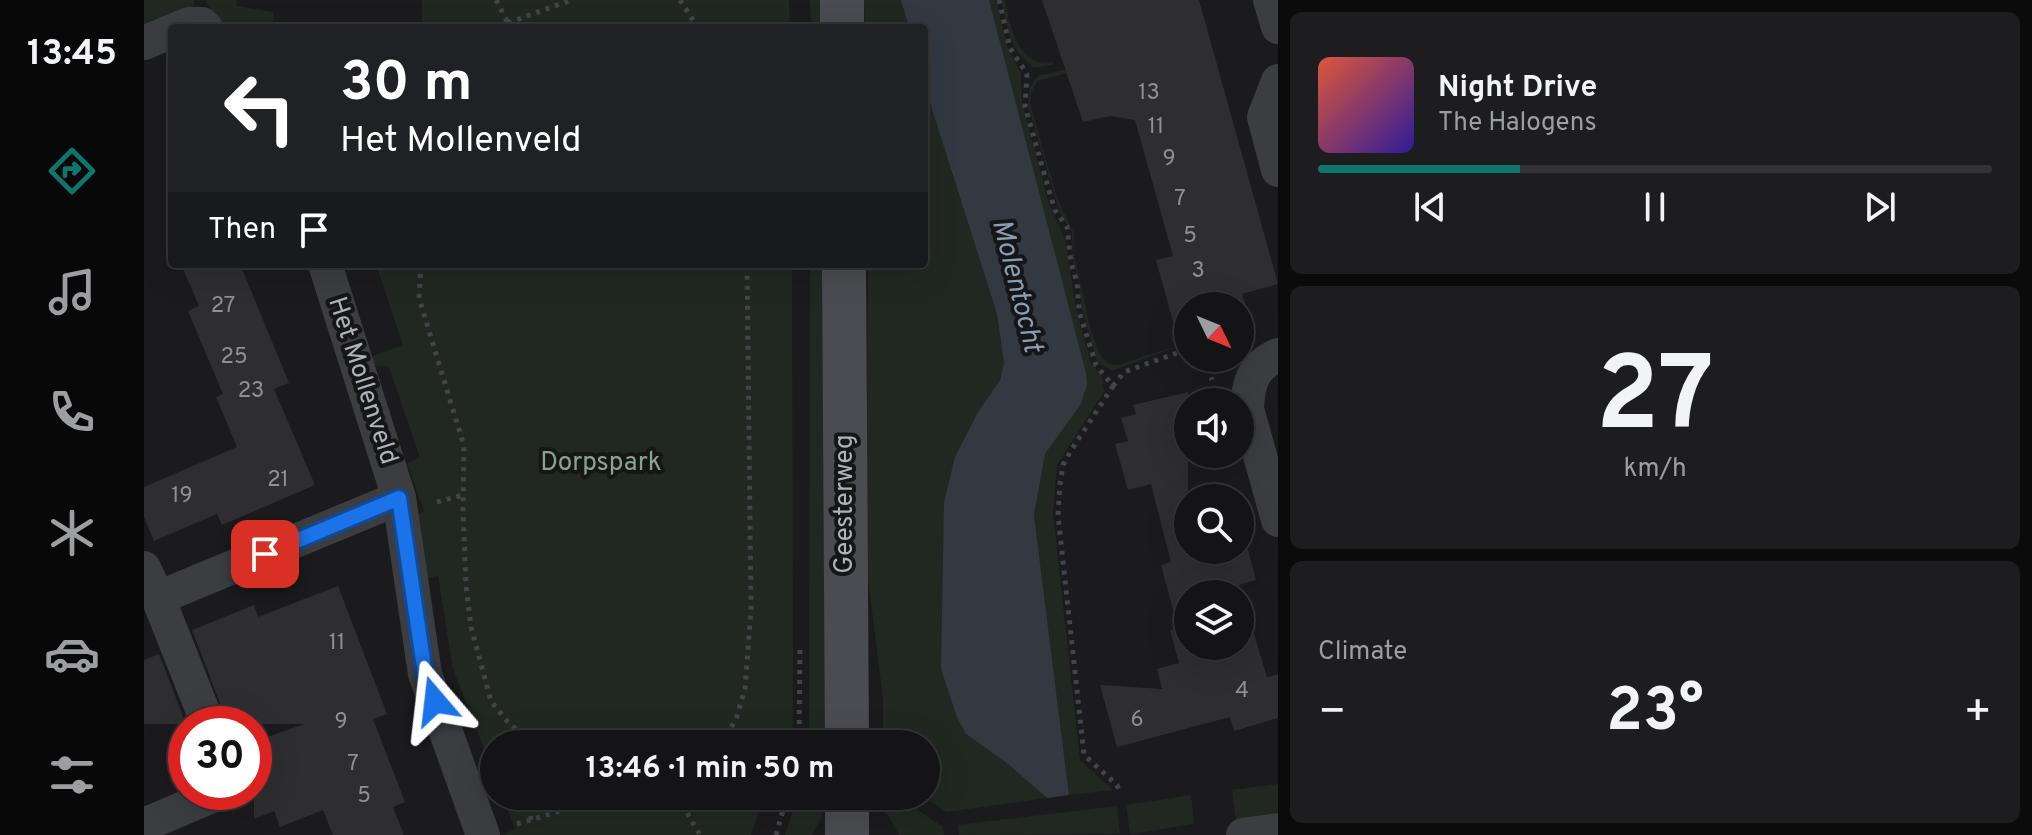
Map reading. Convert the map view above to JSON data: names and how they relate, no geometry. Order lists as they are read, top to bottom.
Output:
{
  "streets": {
    "main road": ["Geesterweg"],
    "street": ["Het Mollenveld"]
  },
  "water": ["Molentocht"],
  "parks": ["Dorpspark"],
  "house_numbers": [
    "13",
    "11",
    "9",
    "7",
    "5",
    "3",
    "27",
    "25",
    "23",
    "21",
    "19",
    "11",
    "4",
    "6",
    "9",
    "7",
    "5"
  ],
  "north": "bottom right",
  "page": {
    "tabs": "13:45",
    "turn": ["30 m", "Het Mollenveld"],
    "song": ["Night Drive", "The Halogens"],
    "then": "Then",
    "tile": [
      ["27", "km/h"],
      "Climate"
    ],
    "heat": ["−", "23°", "+"],
    "limit": "30",
    "trip": "13:46 · 1 min · 50 m"
  }
}
